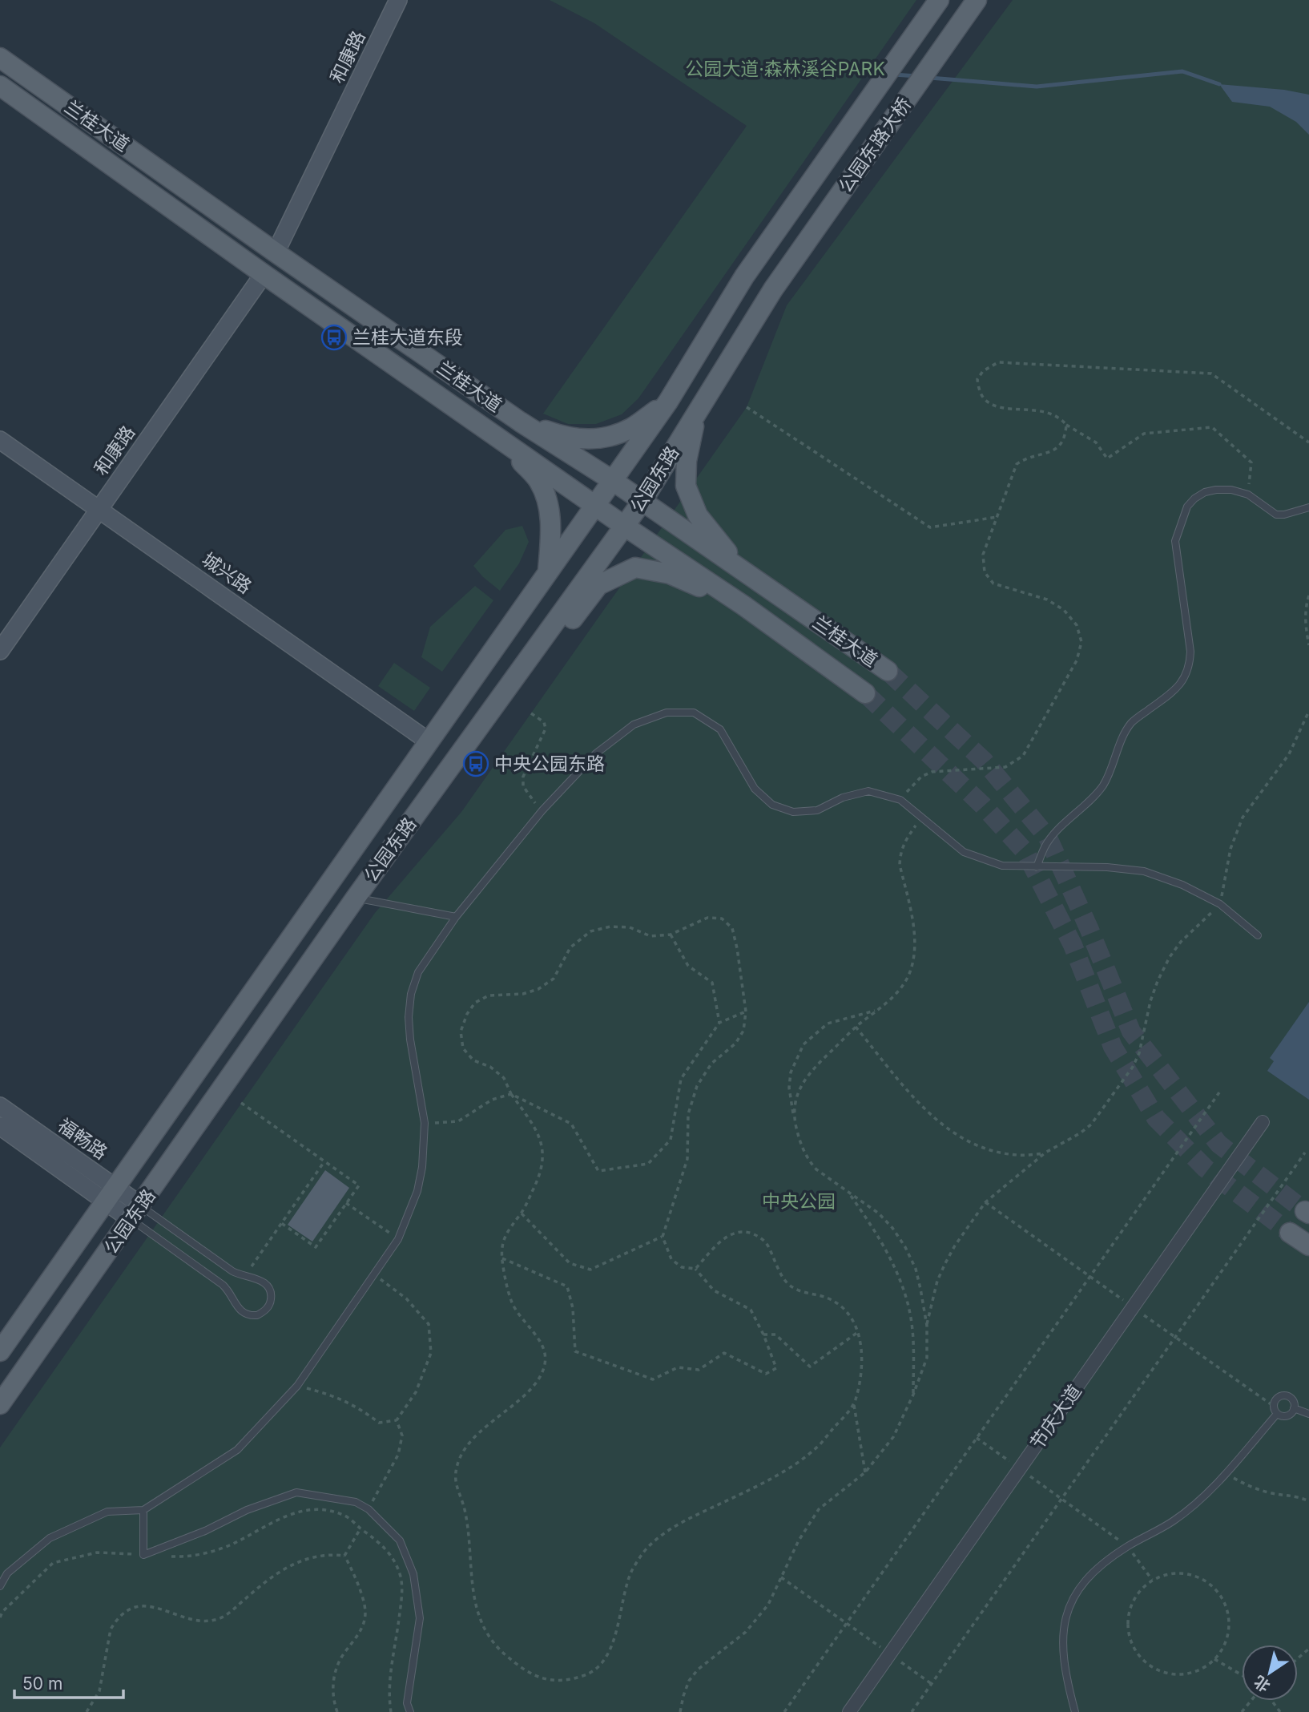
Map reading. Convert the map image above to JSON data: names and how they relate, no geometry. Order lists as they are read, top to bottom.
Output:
{
  "streets": {
    "main road": ["兰桂大道", "公园东路大桥", "公园东路"],
    "street": [
      "和康路",
      "城兴路",
      "福畅路",
      "节庆大道"
    ]
  },
  "crossings": [
    ["和康路", "兰桂大道"],
    ["和康路", "城兴路"],
    ["兰桂大道", "公园东路"],
    ["公园东路大桥", "公园东路"],
    ["公园东路", "城兴路"],
    ["公园东路", "福畅路"]
  ],
  "parks": ["公园大道·森林溪谷PARK", "中央公园"],
  "places": {
    "bus stop": ["兰桂大道东段", "中央公园东路"]
  },
  "scale_bar": "50 m",
  "north": "bottom left"
}
